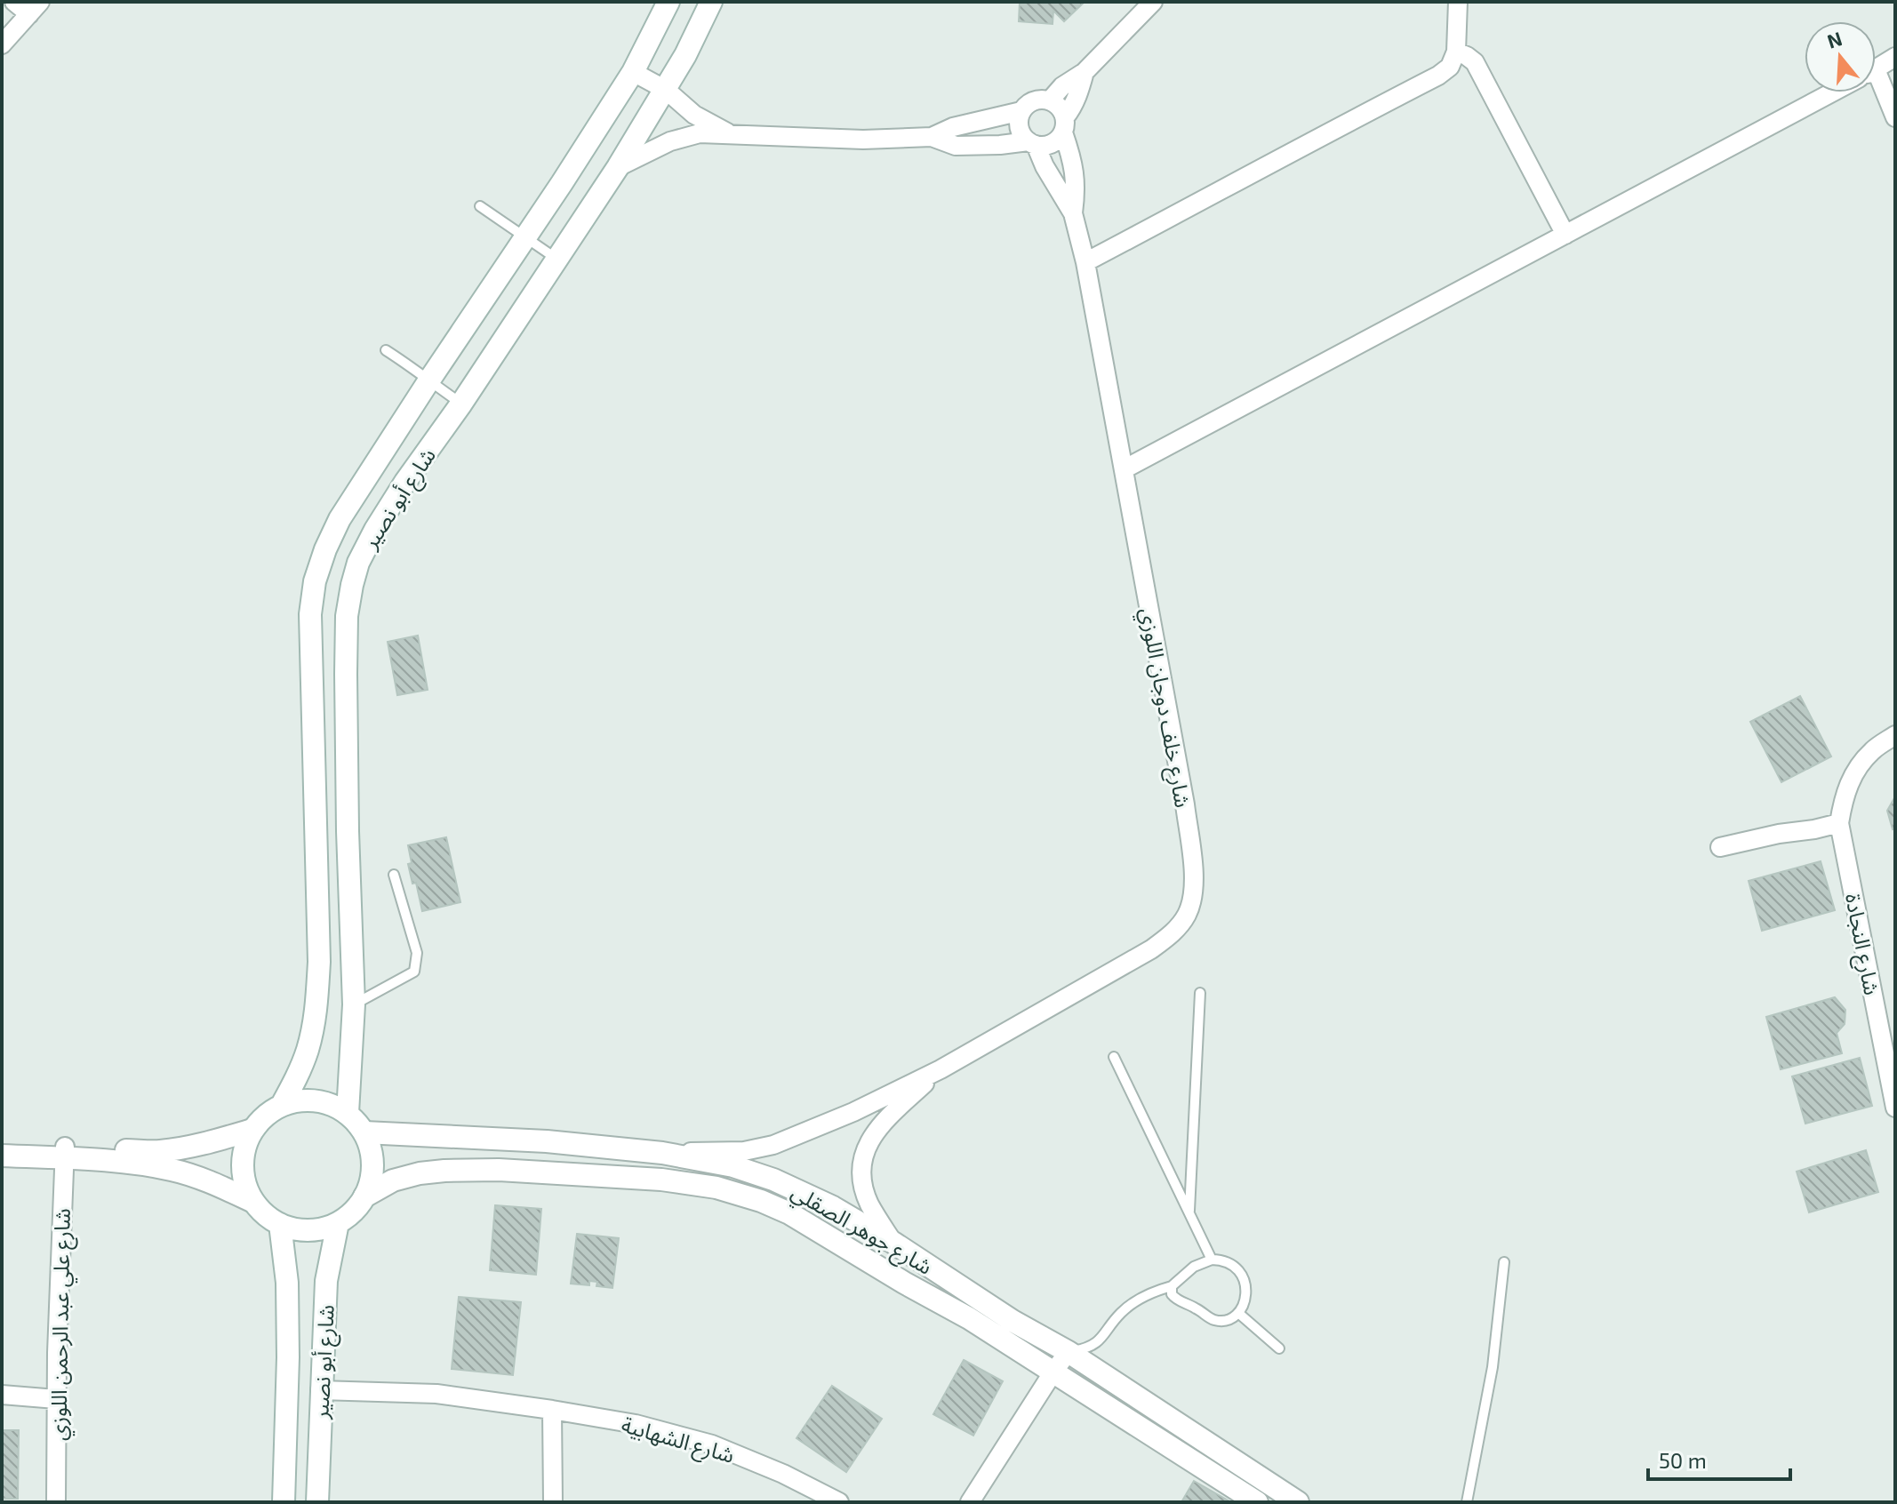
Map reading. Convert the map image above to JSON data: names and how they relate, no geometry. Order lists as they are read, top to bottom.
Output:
{
  "streets": {
    "main road": ["شارع أبو نصير", "شارع جوهر الصقلي"],
    "street": [
      "شارع خلف دوجان اللوزي",
      "شارع النجادة",
      "شارع علي عبد الرحمن اللوزي",
      "شارع الشهابية"
    ]
  },
  "crossings": [
    ["شارع أبو نصير", "شارع جوهر الصقلي"],
    ["شارع أبو نصير", "شارع الشهابية"],
    ["شارع خلف دوجان اللوزي", "شارع جوهر الصقلي"]
  ],
  "scale_bar": "50 m",
  "north": "top"
}
